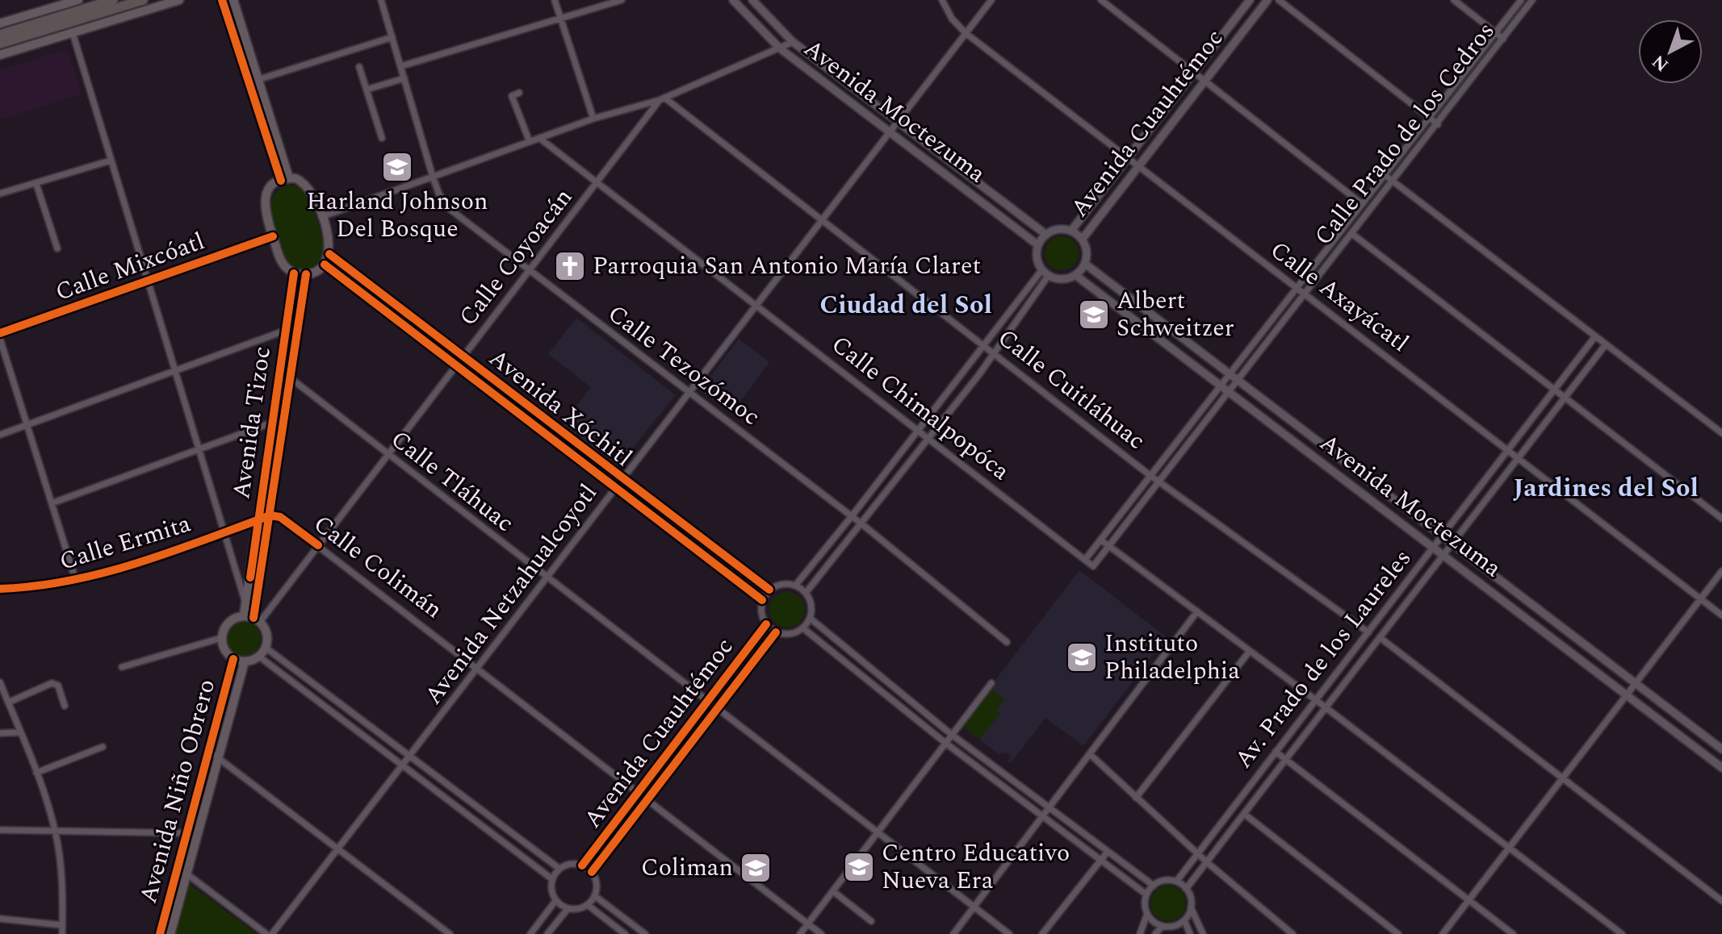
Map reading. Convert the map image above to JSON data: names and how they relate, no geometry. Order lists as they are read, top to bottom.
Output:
{
  "streets": {
    "main road": ["Avenida Tizoc", "Avenida Niño Obrero"],
    "street": [
      "Avenida Moctezuma",
      "Avenida Cuauhtémoc",
      "Calle Prado de los Cedros",
      "Calle Coyoacán",
      "Calle Mixcóatl",
      "Calle Axayácatl",
      "Calle Tezozómoc",
      "Calle Cuitláhuac",
      "Avenida Xóchitl",
      "Calle Chimalpopóca",
      "Calle Tláhuac",
      "Calle Ermita",
      "Calle Colimán",
      "Avenida Netzahualcoyotl",
      "Av. Prado de los Laureles"
    ]
  },
  "crossings": [
    ["Avenida Moctezuma", "Avenida Cuauhtémoc"],
    ["Avenida Moctezuma", "Calle Prado de los Cedros"],
    ["Avenida Moctezuma", "Avenida Netzahualcoyotl"],
    ["Avenida Moctezuma", "Av. Prado de los Laureles"],
    ["Avenida Cuauhtémoc", "Calle Axayácatl"],
    ["Avenida Cuauhtémoc", "Avenida Xóchitl"],
    ["Avenida Cuauhtémoc", "Calle Tláhuac"],
    ["Avenida Cuauhtémoc", "Calle Colimán"],
    ["Calle Prado de los Cedros", "Calle Axayácatl"],
    ["Calle Prado de los Cedros", "Calle Cuitláhuac"],
    ["Calle Prado de los Cedros", "Calle Chimalpopóca"],
    ["Calle Coyoacán", "Calle Tezozómoc"],
    ["Calle Coyoacán", "Calle Cuitláhuac"],
    ["Calle Coyoacán", "Avenida Xóchitl"],
    ["Calle Coyoacán", "Calle Chimalpopóca"],
    ["Calle Coyoacán", "Avenida Tizoc"],
    ["Calle Coyoacán", "Calle Tláhuac"],
    ["Calle Coyoacán", "Calle Colimán"],
    ["Calle Coyoacán", "Avenida Niño Obrero"],
    ["Calle Axayácatl", "Avenida Netzahualcoyotl"],
    ["Calle Axayácatl", "Av. Prado de los Laureles"],
    ["Calle Tezozómoc", "Avenida Netzahualcoyotl"],
    ["Calle Cuitláhuac", "Avenida Netzahualcoyotl"],
    ["Calle Cuitláhuac", "Av. Prado de los Laureles"],
    ["Avenida Xóchitl", "Avenida Netzahualcoyotl"],
    ["Calle Chimalpopóca", "Avenida Netzahualcoyotl"],
    ["Avenida Tizoc", "Calle Tláhuac"],
    ["Avenida Tizoc", "Calle Ermita"],
    ["Avenida Tizoc", "Calle Colimán"],
    ["Avenida Tizoc", "Avenida Niño Obrero"],
    ["Calle Tláhuac", "Avenida Netzahualcoyotl"],
    ["Calle Colimán", "Avenida Netzahualcoyotl"]
  ],
  "districts": ["Ciudad del Sol", "Jardines del Sol"],
  "places": {
    "school or university": [
      "Harland Johnson Del Bosque",
      "Albert Schweitzer",
      "Instituto Philadelphia",
      "Centro Educativo Nueva Era",
      "Coliman"
    ],
    "church": ["Parroquia San Antonio María Claret"]
  },
  "north": "bottom left"
}
